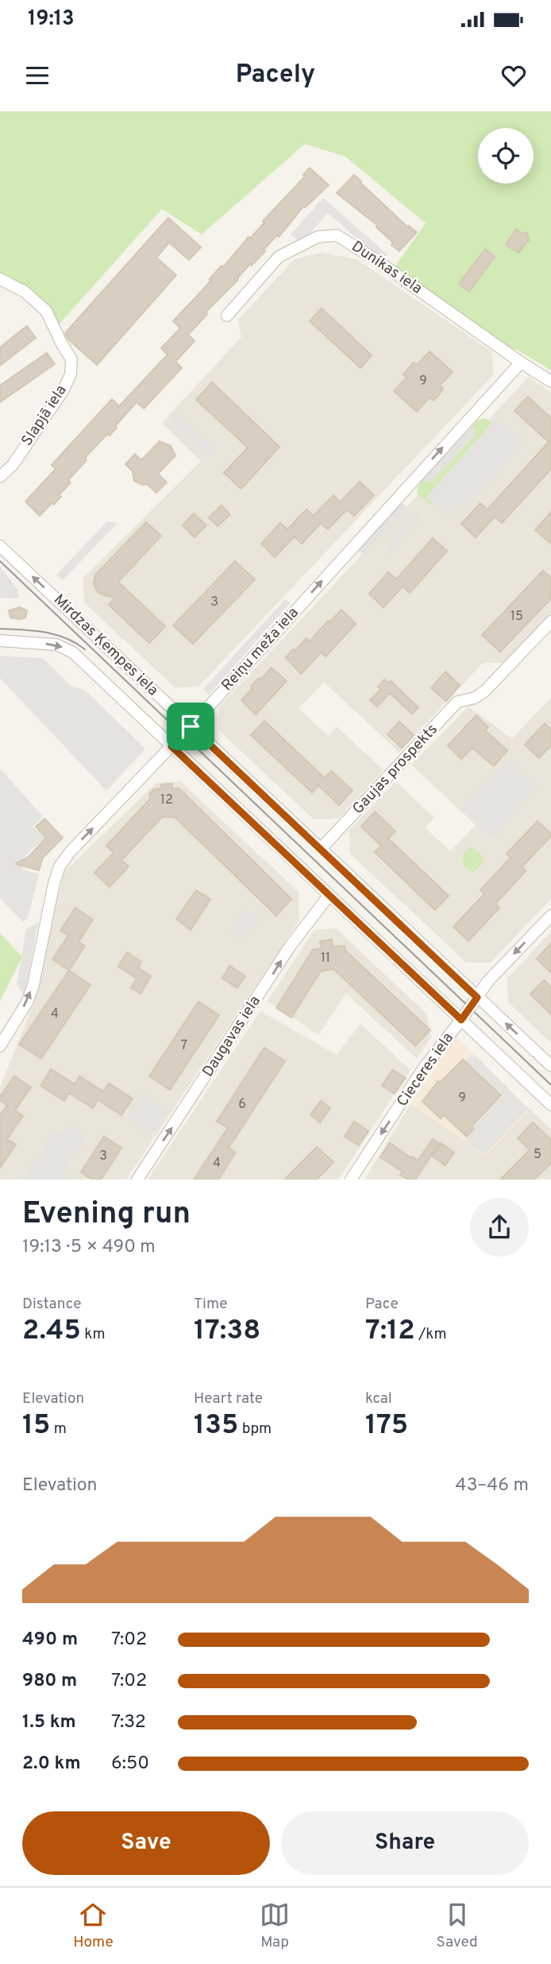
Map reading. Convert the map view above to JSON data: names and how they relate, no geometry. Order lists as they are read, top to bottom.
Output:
{
  "streets": {
    "street": [
      "Dunikas iela",
      "Slapjā iela",
      "Mirdzas Ķempes iela",
      "Reiņu meža iela",
      "Gaujas prospekts",
      "Daugavas iela",
      "Cieceres iela"
    ]
  },
  "crossings": [
    ["Dunikas iela", "Reiņu meža iela"],
    ["Mirdzas Ķempes iela", "Reiņu meža iela"],
    ["Mirdzas Ķempes iela", "Gaujas prospekts"],
    ["Mirdzas Ķempes iela", "Daugavas iela"],
    ["Mirdzas Ķempes iela", "Cieceres iela"]
  ],
  "one_way": ["Reiņu meža iela", "Daugavas iela", "Cieceres iela"],
  "house_numbers": [
    "9",
    "3",
    "15",
    "12",
    "11",
    "4",
    "7",
    "9",
    "6",
    "5",
    "3",
    "4"
  ],
  "page": {
    "status": "19:13",
    "header": "Pacely",
    "heading": ["Evening run", "19:13 · 5 × 490 m"],
    "stats": [
      ["Distance", "2.45 km"],
      ["Time", "17:38"],
      ["Pace", "7:12 /km"],
      ["Elevation", "15 m"],
      ["Heart rate", "135 bpm"],
      ["kcal", "175"]
    ],
    "chart": ["Elevation", "43–46 m"],
    "list": [
      {
        "name": "490 m",
        "note": "7:02"
      },
      {
        "name": "980 m",
        "note": "7:02"
      },
      {
        "name": "1.5 km",
        "note": "7:32"
      },
      {
        "name": "2.0 km",
        "note": "6:50"
      }
    ],
    "buttons": ["Save", "Share"],
    "tabs": ["Home", "Map", "Saved"]
  }
}
